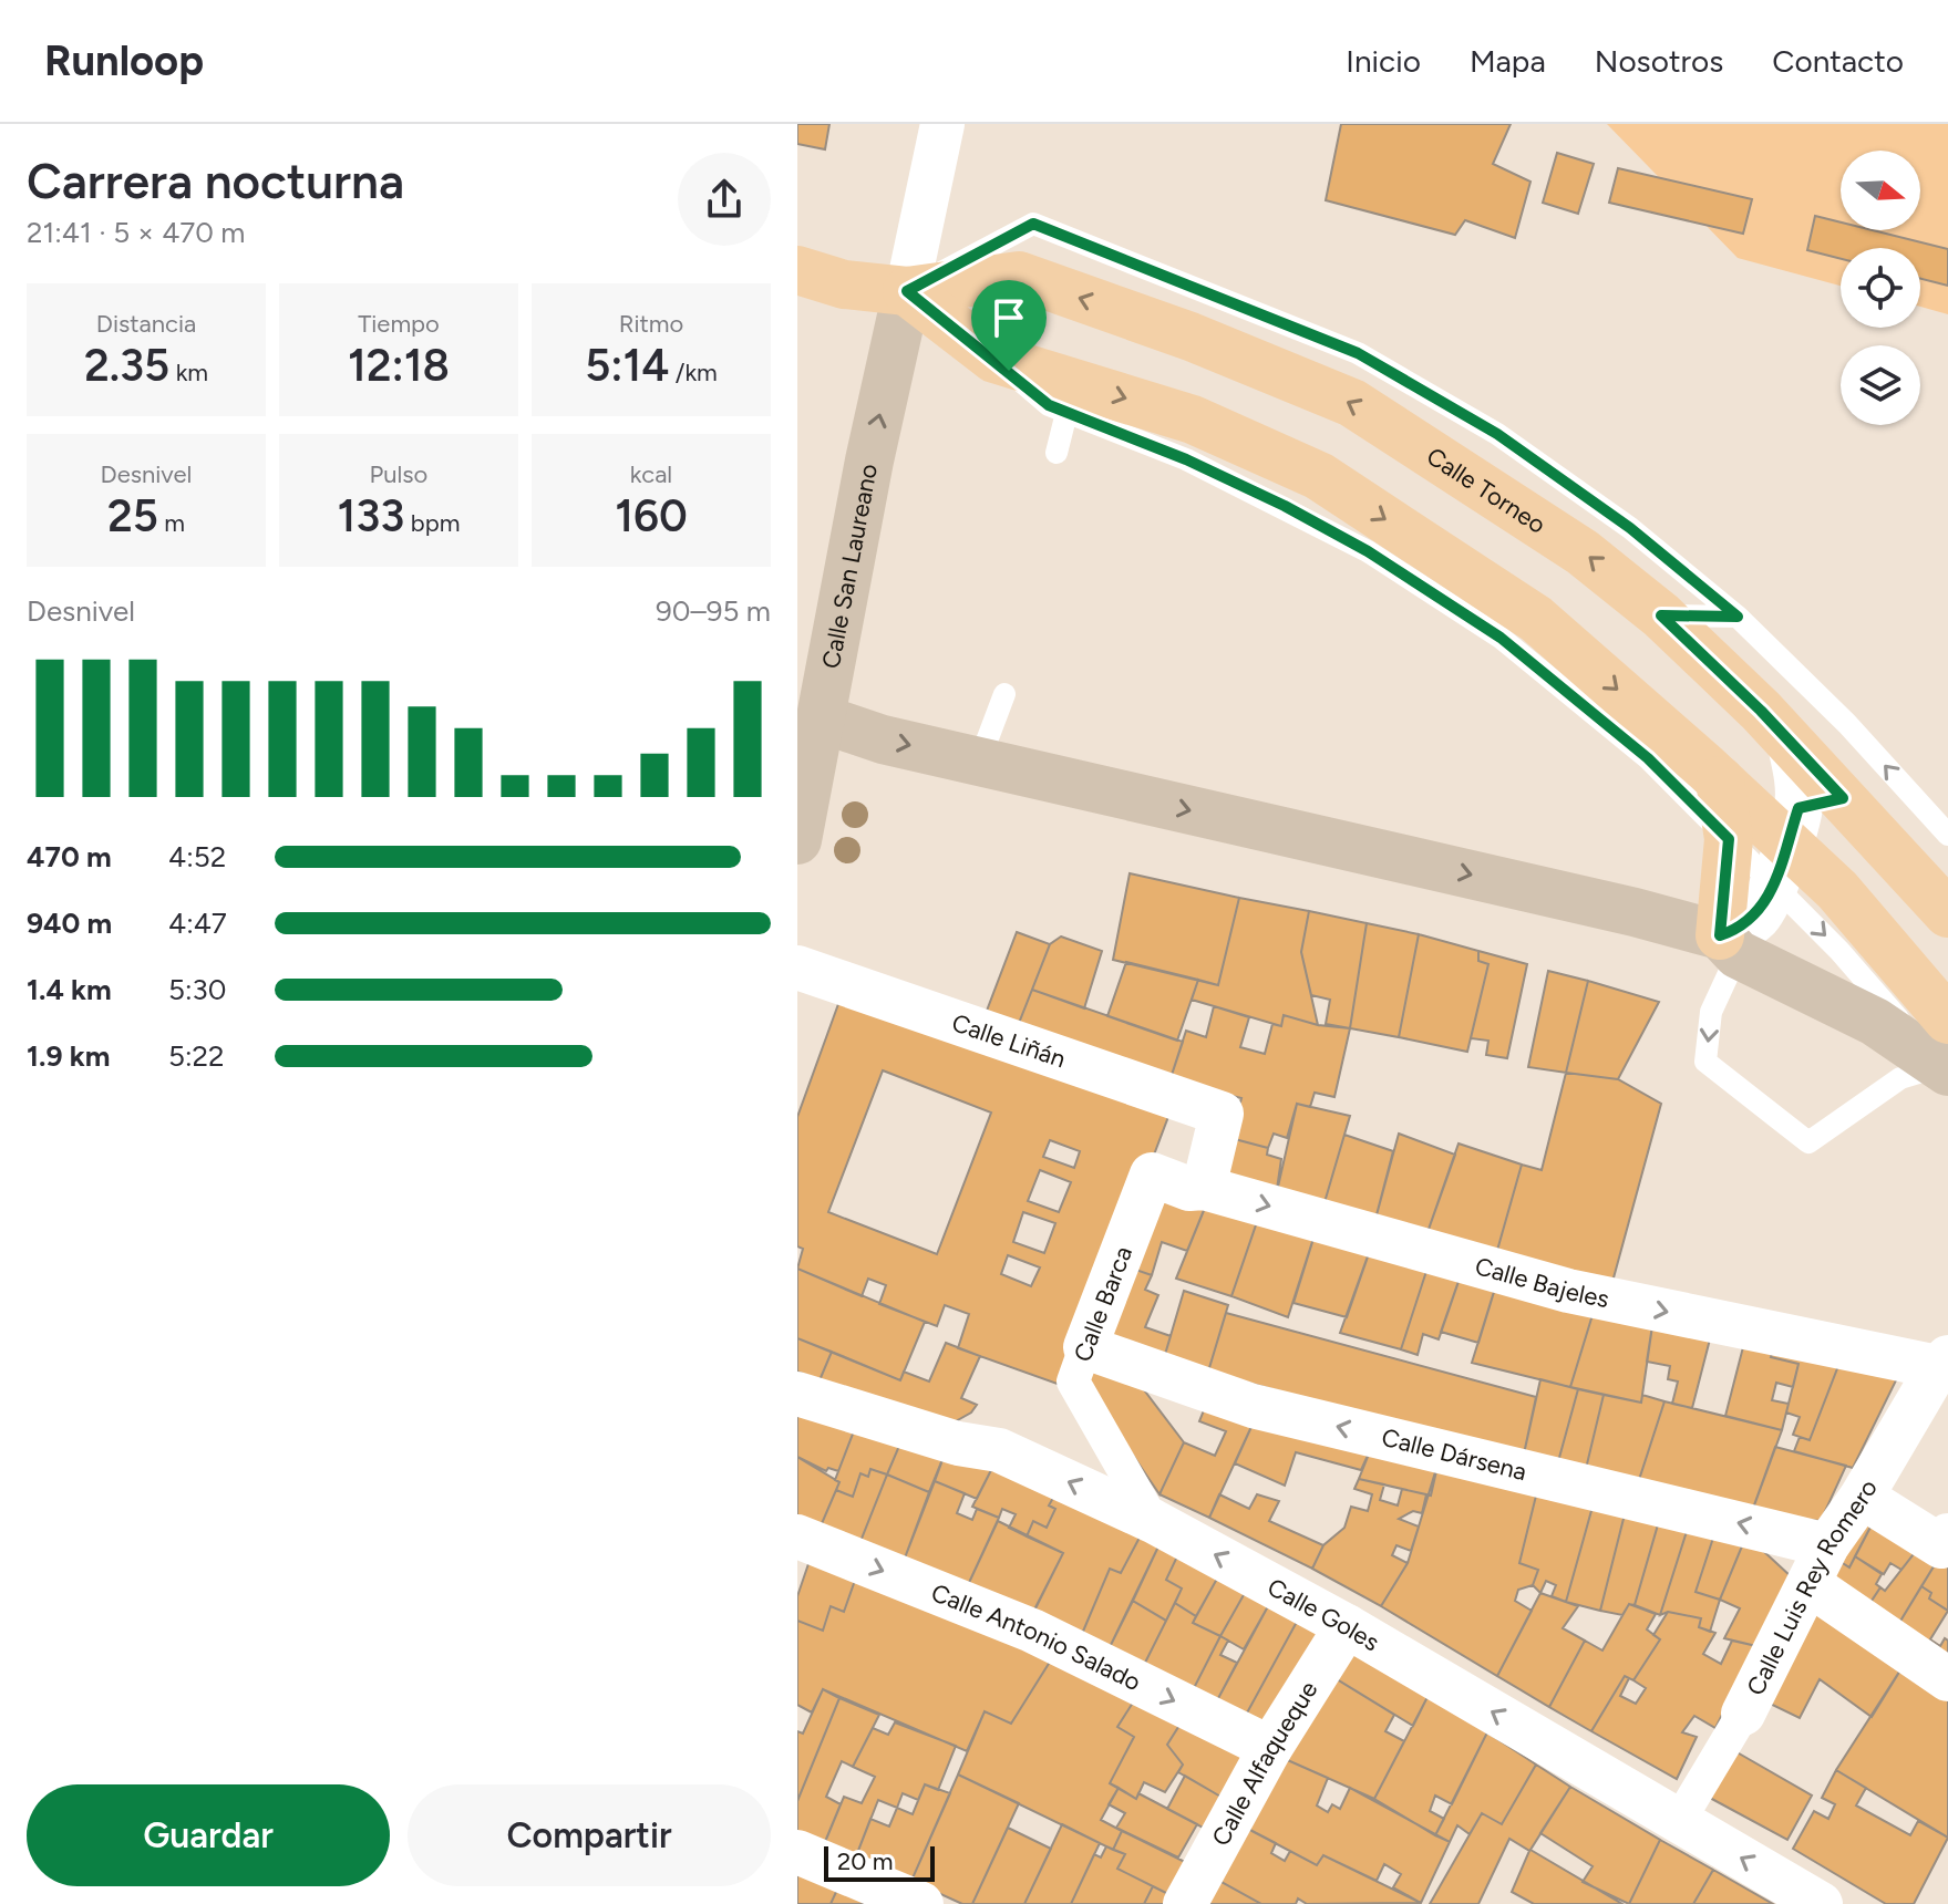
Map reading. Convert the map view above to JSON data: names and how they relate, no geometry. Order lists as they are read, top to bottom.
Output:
{
  "streets": {
    "main road": ["Calle Torneo", "Calle San Laureano"],
    "street": [
      "Calle Liñán",
      "Calle Bajeles",
      "Calle Barca",
      "Calle Dársena",
      "Calle Luis Rey Romero",
      "Calle Goles",
      "Calle Antonio Salado",
      "Calle Alfaqueque"
    ]
  },
  "crossings": [
    ["Calle Torneo", "Calle San Laureano"],
    ["Calle Liñán", "Calle Bajeles"],
    ["Calle Bajeles", "Calle Barca"],
    ["Calle Bajeles", "Calle Luis Rey Romero"],
    ["Calle Barca", "Calle Dársena"],
    ["Calle Barca", "Calle Goles"],
    ["Calle Dársena", "Calle Luis Rey Romero"],
    ["Calle Luis Rey Romero", "Calle Goles"],
    ["Calle Goles", "Calle Alfaqueque"],
    ["Calle Antonio Salado", "Calle Alfaqueque"]
  ],
  "one_way": [
    "Calle San Laureano",
    "Calle Bajeles",
    "Calle Dársena",
    "Calle Goles",
    "Calle Antonio Salado"
  ],
  "scale_bar": "20 m",
  "north": "right",
  "page": {
    "header": "Runloop",
    "nav": [
      "Inicio",
      "Mapa",
      "Nosotros",
      "Contacto"
    ],
    "heading": ["Carrera nocturna", "21:41 · 5 × 470 m"],
    "stats": [
      ["Distancia", "2.35 km"],
      ["Tiempo", "12:18"],
      ["Ritmo", "5:14 /km"],
      ["Desnivel", "25 m"],
      ["Pulso", "133 bpm"],
      ["kcal", "160"]
    ],
    "chart": ["Desnivel", "90–95 m"],
    "list": [
      {
        "name": "470 m",
        "note": "4:52"
      },
      {
        "name": "940 m",
        "note": "4:47"
      },
      {
        "name": "1.4 km",
        "note": "5:30"
      },
      {
        "name": "1.9 km",
        "note": "5:22"
      }
    ],
    "buttons": ["Guardar", "Compartir"],
    "scale": "20 m"
  }
}
